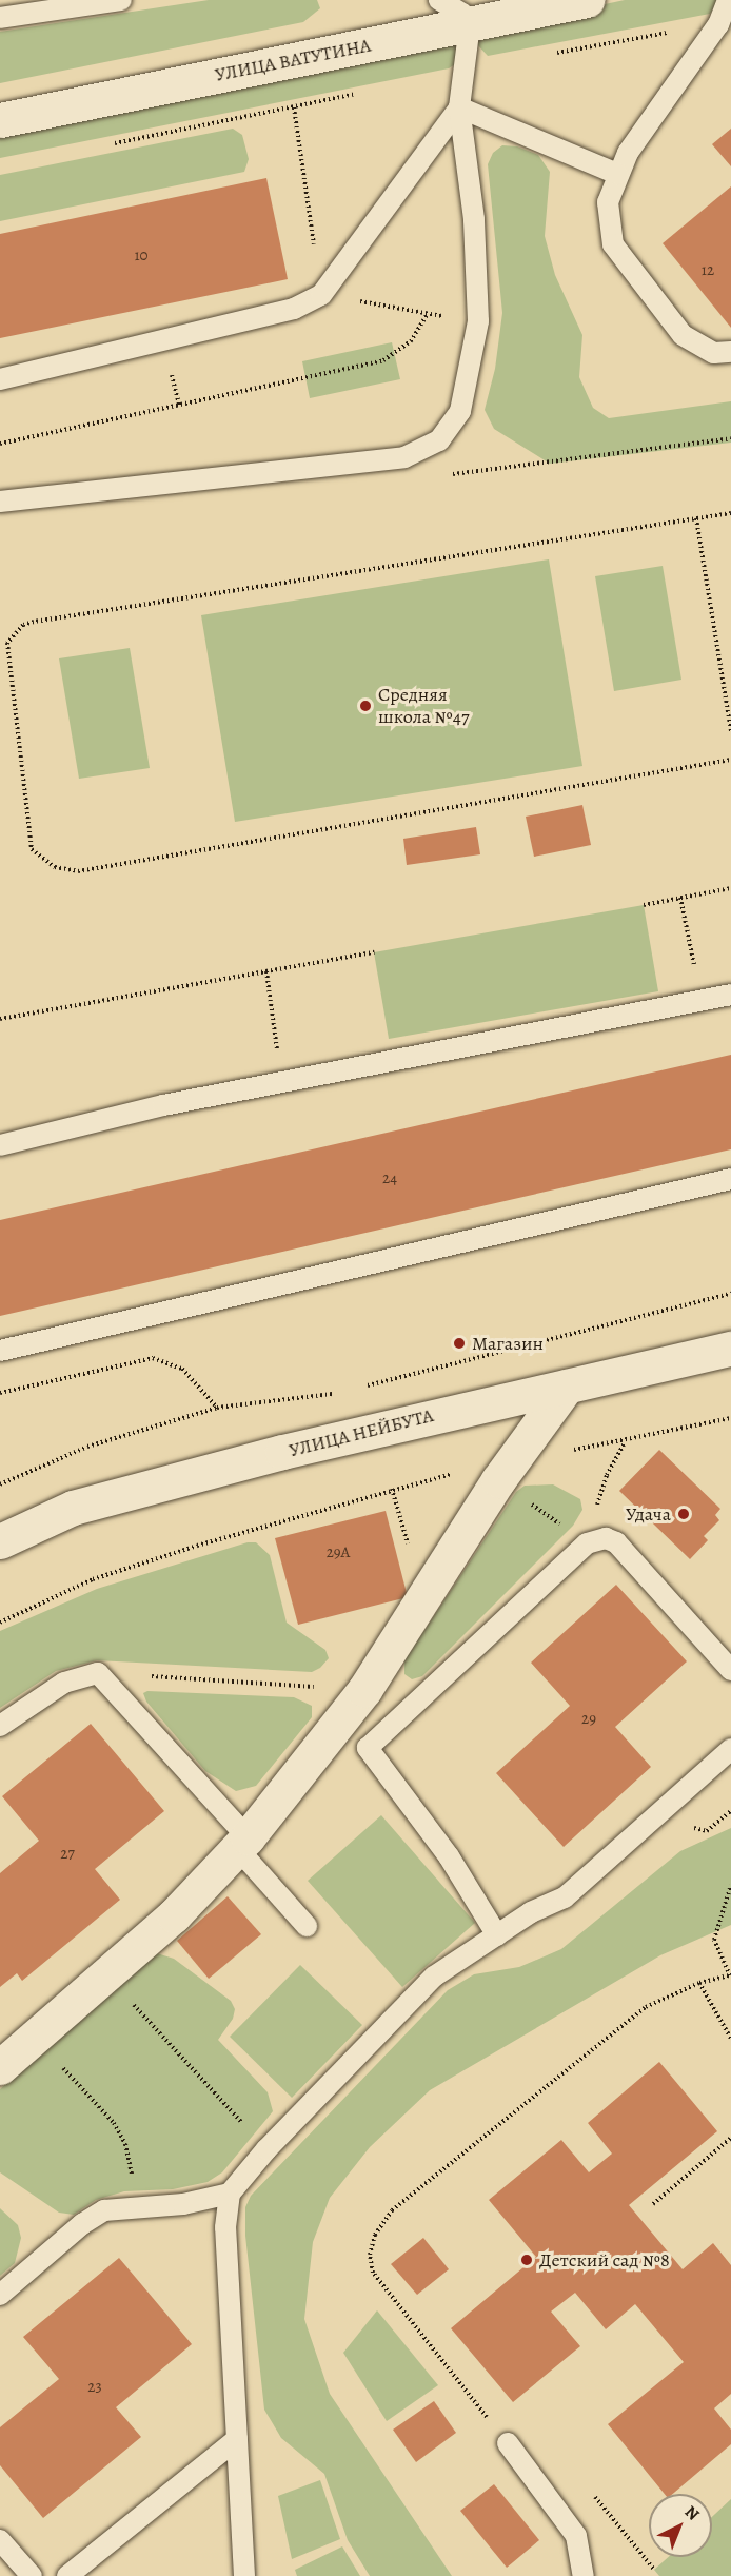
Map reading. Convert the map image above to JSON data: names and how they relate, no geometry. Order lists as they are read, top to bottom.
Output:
{
  "streets": {
    "street": ["УЛИЦА ВАТУТИНА", "УЛИЦА НЕЙБУТА"]
  },
  "places": [
    "Средняя школа №47",
    "Магазин",
    "Удача",
    "Детский сад №8"
  ],
  "house_numbers": [
    "10",
    "12",
    "24",
    "29А",
    "29",
    "27",
    "23"
  ],
  "north": "top right"
}
